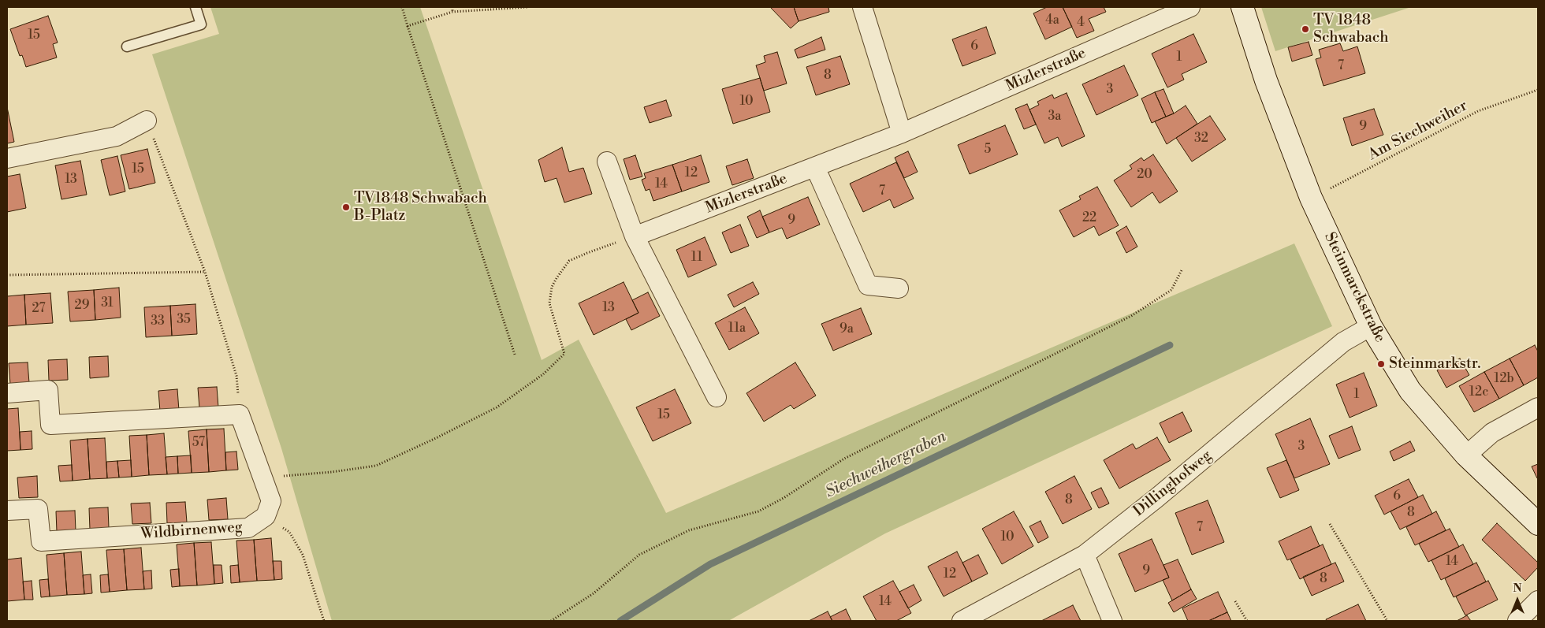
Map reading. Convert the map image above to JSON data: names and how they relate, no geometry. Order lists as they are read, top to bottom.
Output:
{
  "streets": {
    "street": [
      "Mizlerstraße",
      "Steinmarckstraße",
      "Dillinghofweg",
      "Wildbirnenweg"
    ],
    "path": ["Am Siechweiher"]
  },
  "crossings": [
    ["Am Siechweiher", "Steinmarckstraße"],
    ["Steinmarckstraße", "Dillinghofweg"]
  ],
  "water": ["Siechweihergraben"],
  "places": ["TV 1848 Schwabach", "TV1848 Schwabach B-Platz", "Steinmarkstr."],
  "house_numbers": [
    "4a",
    "4",
    "15",
    "6",
    "1",
    "7",
    "8",
    "3",
    "10",
    "3a",
    "9",
    "32",
    "5",
    "15",
    "12",
    "20",
    "13",
    "14",
    "7",
    "22",
    "9",
    "11",
    "31",
    "29",
    "13",
    "27",
    "35",
    "33",
    "11a",
    "9a",
    "12b",
    "12c",
    "1",
    "15",
    "57",
    "3",
    "6",
    "8",
    "8",
    "7",
    "10",
    "14",
    "9",
    "12",
    "8",
    "14"
  ],
  "north": "top"
}
